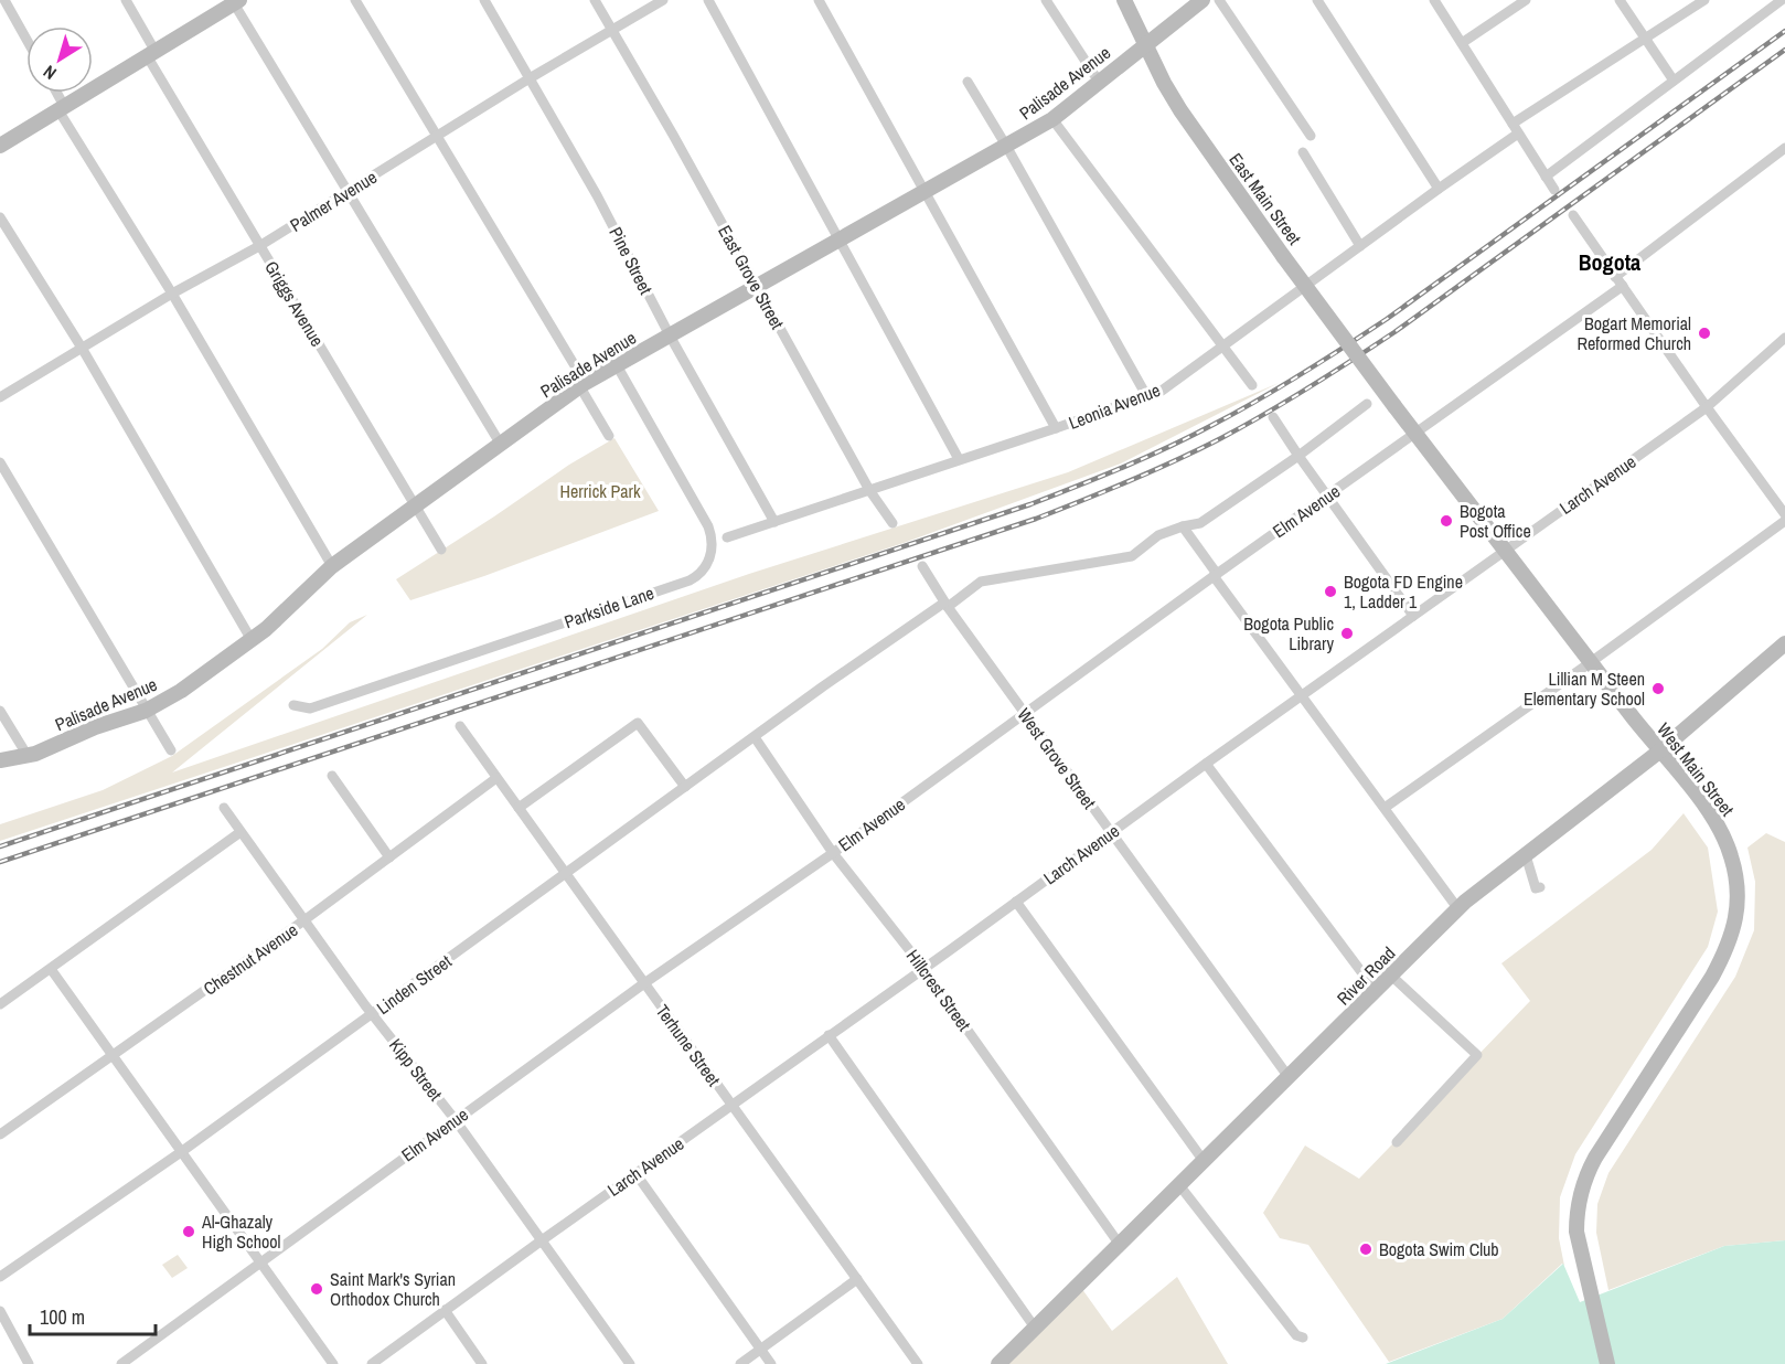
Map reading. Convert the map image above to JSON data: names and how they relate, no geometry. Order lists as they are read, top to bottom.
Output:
{
  "streets": {
    "main road": [
      "Palisade Avenue",
      "East Main Street",
      "West Main Street",
      "River Road"
    ],
    "street": [
      "Palmer Avenue",
      "Pine Street",
      "East Grove Street",
      "Griggs Avenue",
      "Leonia Avenue",
      "Larch Avenue",
      "Elm Avenue",
      "Parkside Lane",
      "West Grove Street",
      "Chestnut Avenue",
      "Linden Street",
      "Hillcrest Street",
      "Terhune Street",
      "Kipp Street"
    ]
  },
  "crossings": [
    ["Palisade Avenue", "East Main Street"],
    ["Palisade Avenue", "Pine Street"],
    ["Palisade Avenue", "East Grove Street"],
    ["Palisade Avenue", "Griggs Avenue"],
    ["Palisade Avenue", "Parkside Lane"],
    ["East Main Street", "West Main Street"],
    ["Palmer Avenue", "Pine Street"],
    ["Palmer Avenue", "East Grove Street"],
    ["Palmer Avenue", "Griggs Avenue"],
    ["Pine Street", "Leonia Avenue"],
    ["East Grove Street", "Leonia Avenue"],
    ["Larch Avenue", "West Grove Street"],
    ["Larch Avenue", "West Main Street"],
    ["Larch Avenue", "Hillcrest Street"],
    ["Larch Avenue", "Terhune Street"],
    ["Larch Avenue", "Kipp Street"],
    ["Elm Avenue", "West Grove Street"],
    ["Elm Avenue", "West Main Street"],
    ["Elm Avenue", "Hillcrest Street"],
    ["Elm Avenue", "Terhune Street"],
    ["Elm Avenue", "Kipp Street"],
    ["West Grove Street", "River Road"],
    ["West Grove Street", "Linden Street"],
    ["West Main Street", "River Road"],
    ["Chestnut Avenue", "Terhune Street"],
    ["Chestnut Avenue", "Kipp Street"],
    ["River Road", "Hillcrest Street"],
    ["Linden Street", "Hillcrest Street"],
    ["Linden Street", "Terhune Street"],
    ["Linden Street", "Kipp Street"]
  ],
  "districts": ["Bogota"],
  "parks": ["Herrick Park"],
  "places": [
    "Bogart Memorial Reformed Church",
    "Bogota Post Office",
    "Bogota FD Engine 1, Ladder 1",
    "Bogota Public Library",
    "Lillian M Steen Elementary School",
    "Al-Ghazaly High School",
    "Bogota Swim Club",
    "Saint Mark's Syrian Orthodox Church"
  ],
  "scale_bar": "100 m",
  "north": "bottom left"
}
